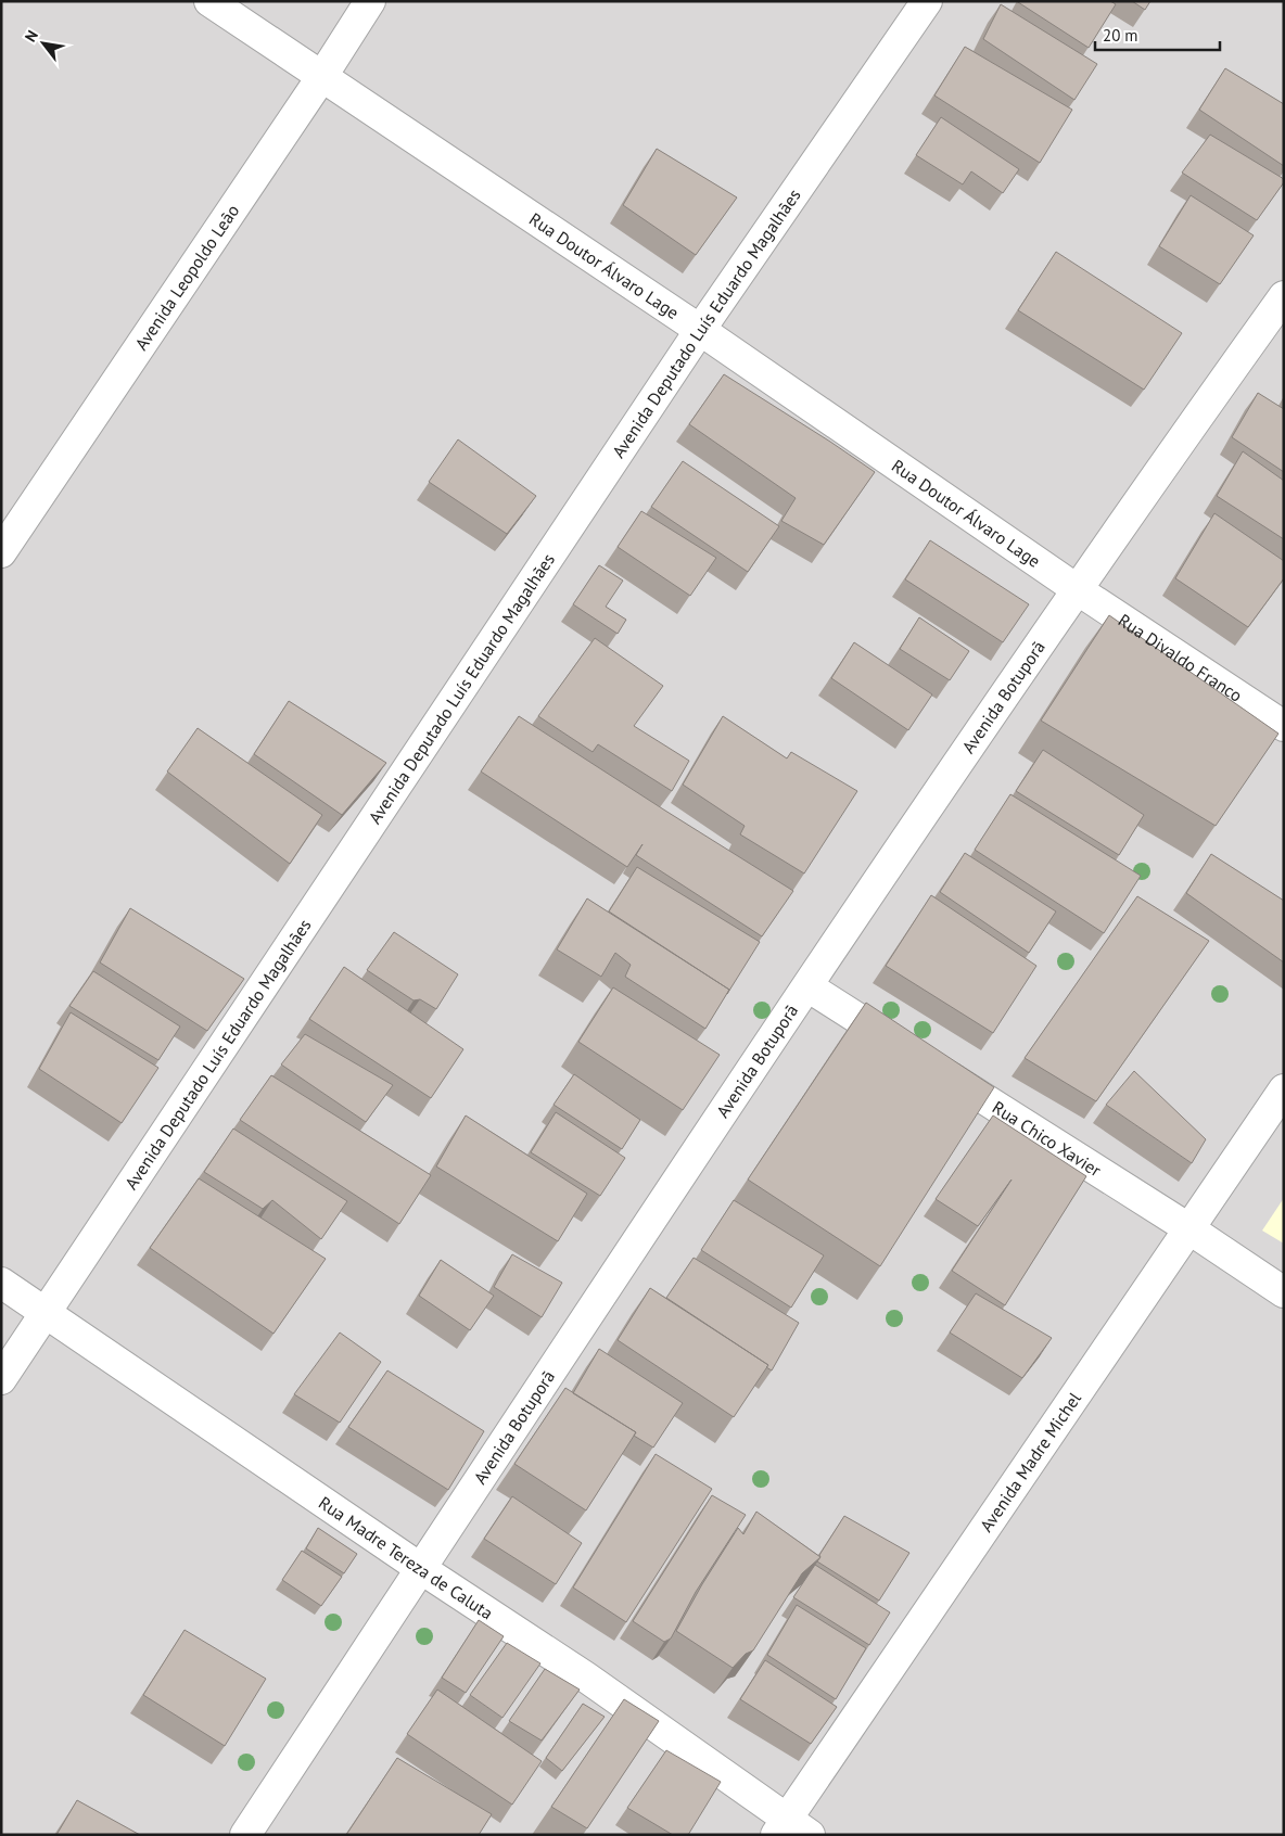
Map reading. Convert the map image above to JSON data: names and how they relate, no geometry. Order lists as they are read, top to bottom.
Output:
{
  "streets": {
    "street": [
      "Rua Doutor Álvaro Lage",
      "Avenida Leopoldo Leão",
      "Avenida Deputado Luís Eduardo Magalhães",
      "Rua Divaldo Franco",
      "Avenida Botuporã",
      "Rua Chico Xavier",
      "Avenida Madre Michel",
      "Rua Madre Tereza de Caluta"
    ]
  },
  "crossings": [
    ["Rua Doutor Álvaro Lage", "Avenida Leopoldo Leão"],
    ["Rua Doutor Álvaro Lage", "Avenida Deputado Luís Eduardo Magalhães"],
    ["Rua Doutor Álvaro Lage", "Rua Divaldo Franco"],
    ["Rua Doutor Álvaro Lage", "Avenida Botuporã"],
    ["Avenida Deputado Luís Eduardo Magalhães", "Rua Madre Tereza de Caluta"],
    ["Rua Divaldo Franco", "Avenida Botuporã"],
    ["Avenida Botuporã", "Rua Chico Xavier"],
    ["Avenida Botuporã", "Rua Madre Tereza de Caluta"],
    ["Rua Chico Xavier", "Avenida Madre Michel"],
    ["Avenida Madre Michel", "Rua Madre Tereza de Caluta"]
  ],
  "scale_bar": "20 m",
  "north": "top left"
}
